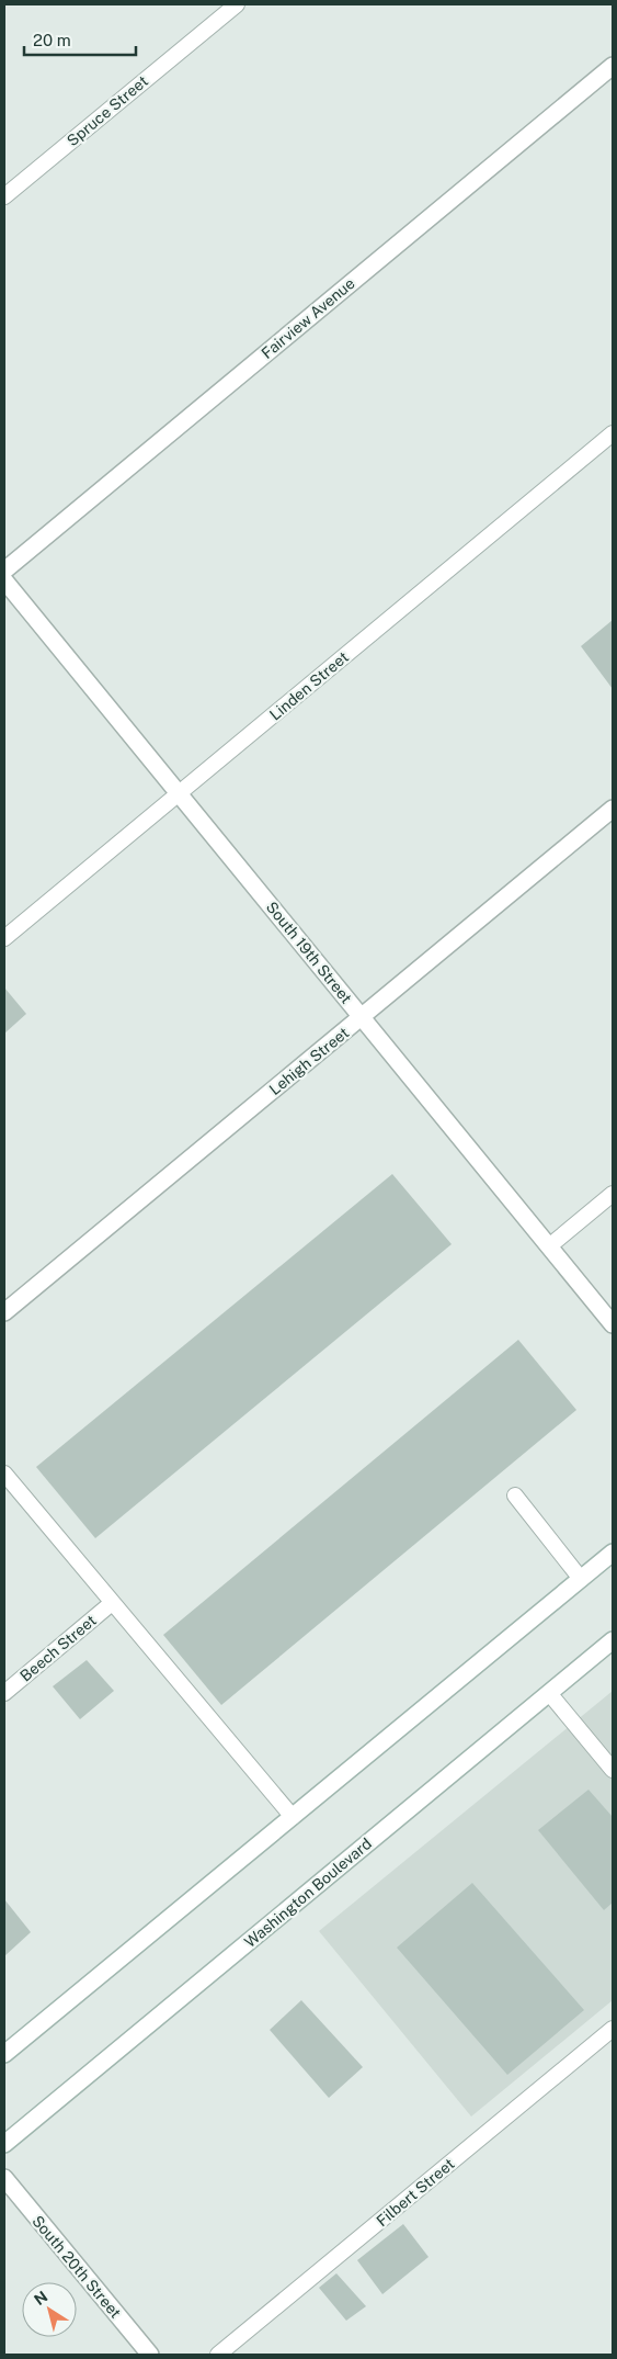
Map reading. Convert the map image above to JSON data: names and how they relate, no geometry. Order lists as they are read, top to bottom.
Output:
{
  "streets": {
    "street": [
      "Fairview Avenue",
      "South 19th Street",
      "Lehigh Street",
      "Washington Boulevard",
      "South 20th Street"
    ],
    "lane": [
      "Spruce Street",
      "Linden Street",
      "Beech Street",
      "Filbert Street"
    ]
  },
  "crossings": [
    ["Linden Street", "South 19th Street"],
    ["South 19th Street", "Lehigh Street"]
  ],
  "scale_bar": "20 m",
  "north": "top left"
}
